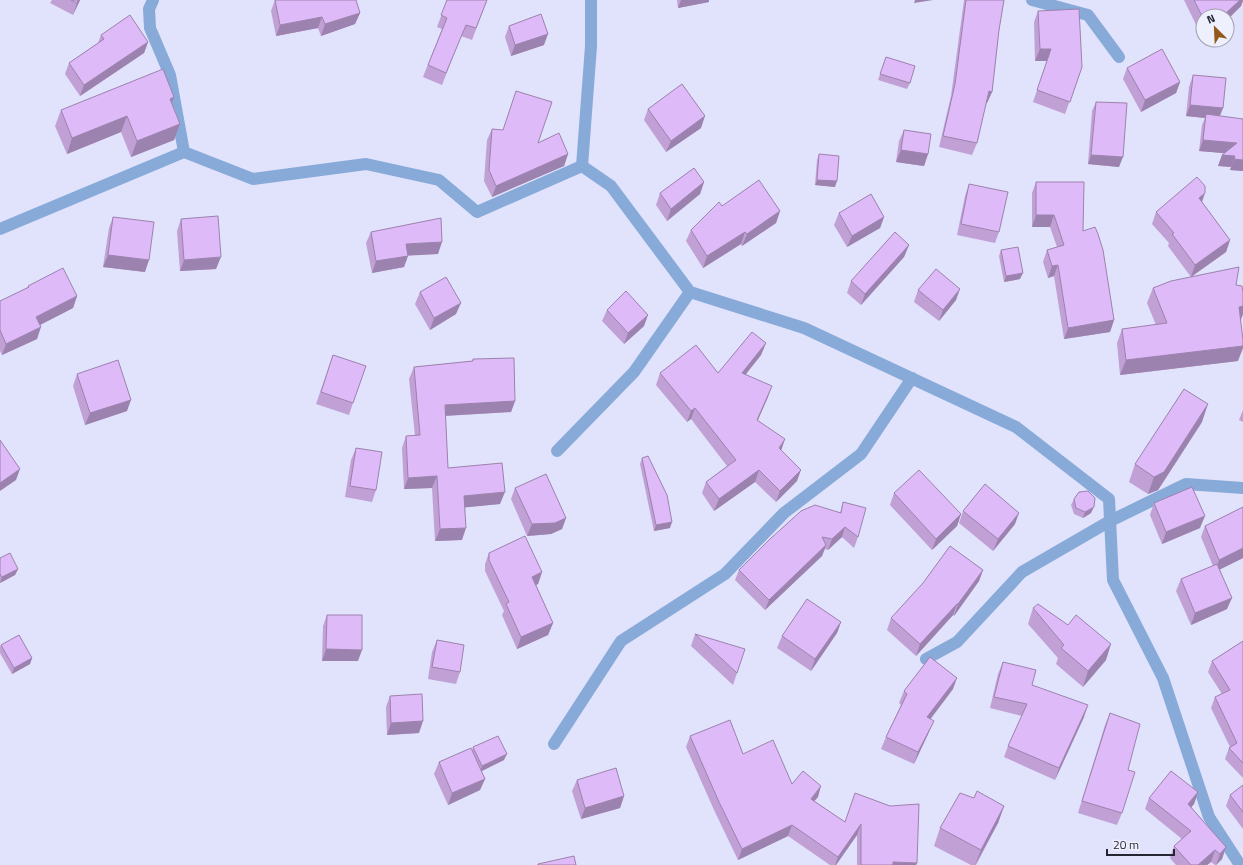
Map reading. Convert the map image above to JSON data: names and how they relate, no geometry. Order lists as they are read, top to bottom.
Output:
{
  "scale_bar": "20 m",
  "north": "top left"
}
